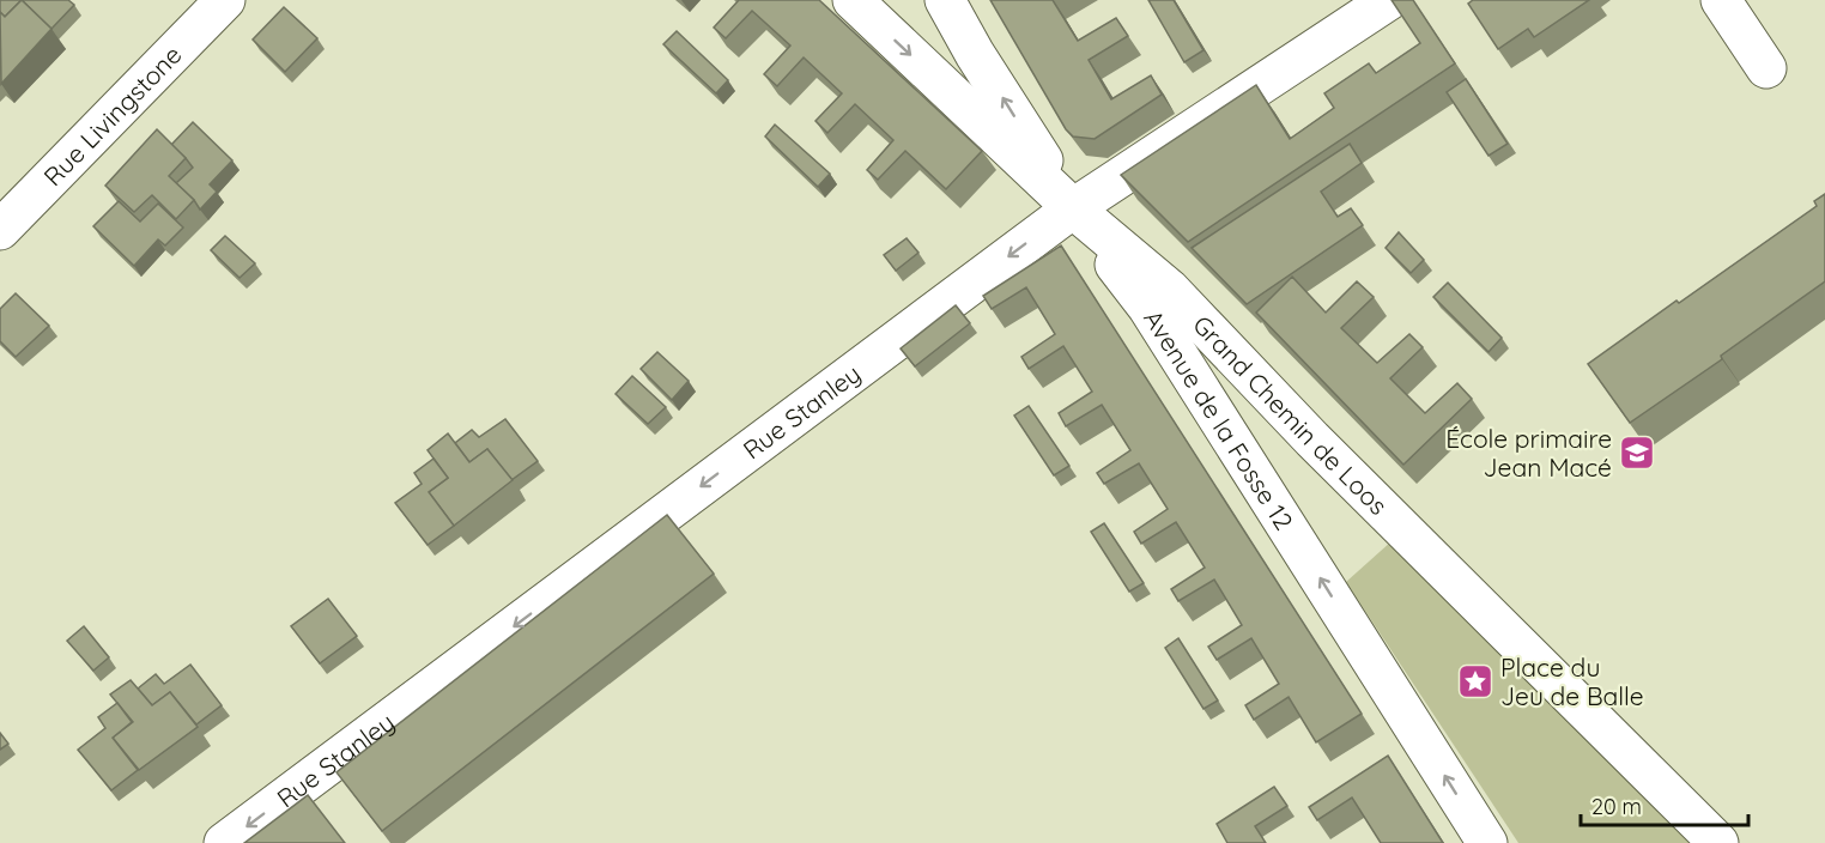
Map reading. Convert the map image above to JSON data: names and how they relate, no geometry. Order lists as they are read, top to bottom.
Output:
{
  "streets": {
    "street": [
      "Rue Livingstone",
      "Rue Stanley",
      "Grand Chemin de Loos",
      "Avenue de la Fosse 12"
    ]
  },
  "crossings": [
    ["Rue Stanley", "Grand Chemin de Loos"],
    ["Rue Stanley", "Avenue de la Fosse 12"],
    ["Grand Chemin de Loos", "Avenue de la Fosse 12"]
  ],
  "one_way": ["Rue Stanley", "Avenue de la Fosse 12"],
  "places": {
    "school or university": ["École primaire Jean Macé"],
    "place": ["Place du Jeu de Balle"]
  },
  "scale_bar": "20 m"
}
